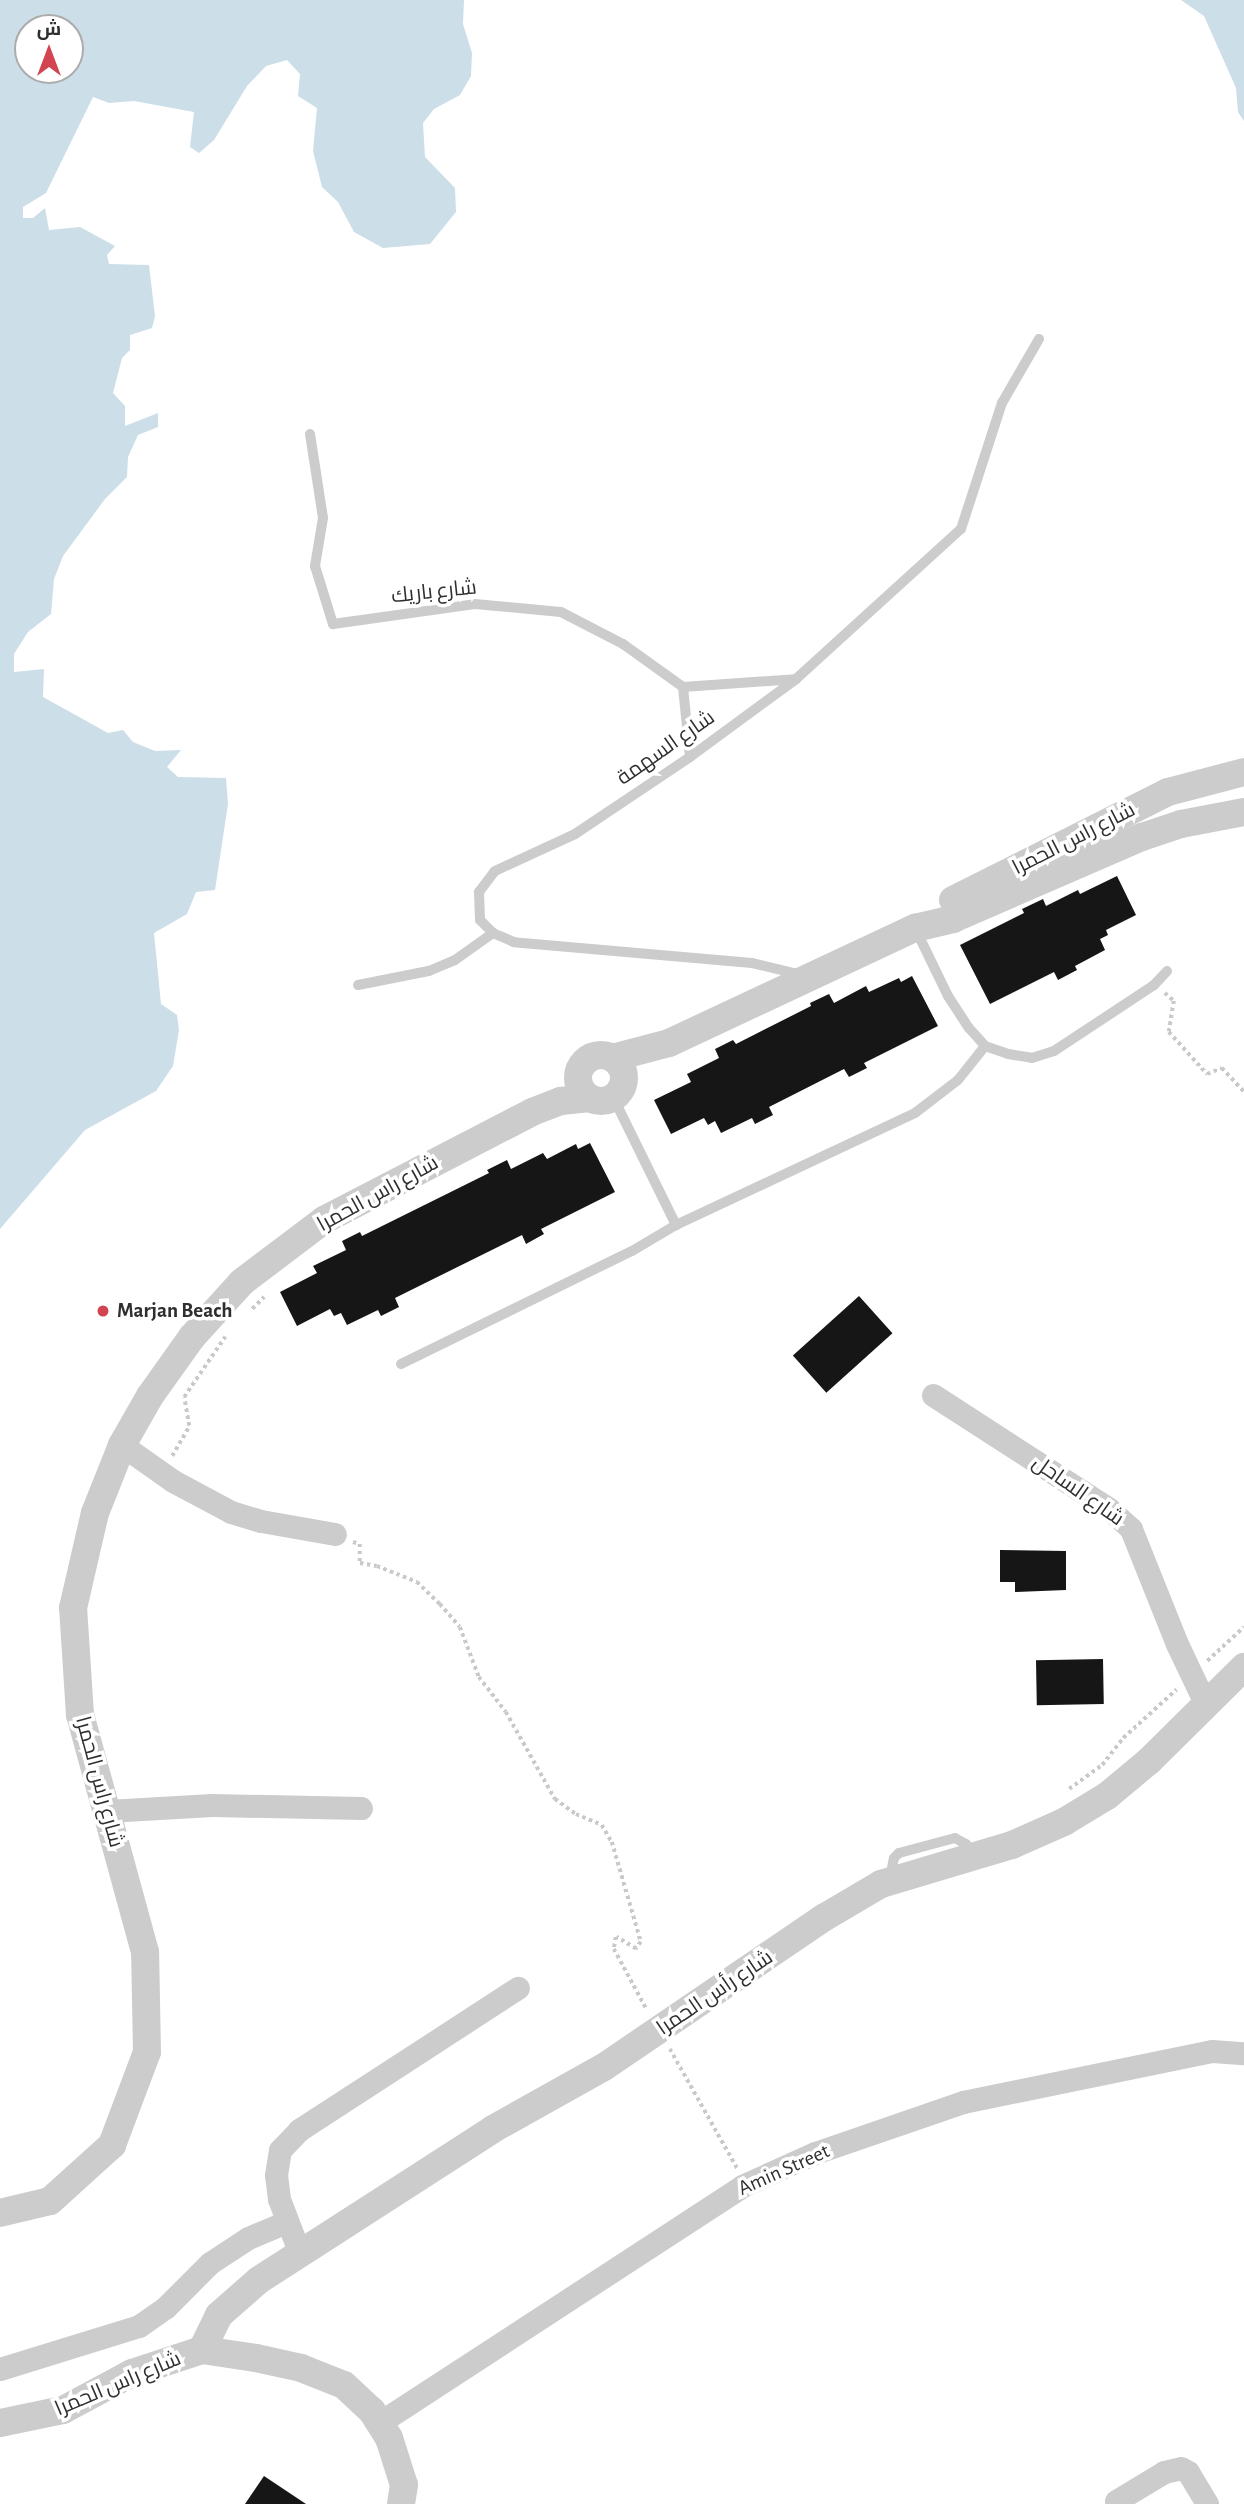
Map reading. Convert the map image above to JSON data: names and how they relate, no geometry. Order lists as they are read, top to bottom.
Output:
{
  "streets": {
    "street": [
      "شارع راس الحمرا",
      "شارع الساحل",
      "شارع رأس الحمرا",
      "Amin Street"
    ],
    "lane": ["شارع باريك", "شارع السهمة"]
  },
  "crossings": [
    ["شارع راس الحمرا", "شارع رأس الحمرا"],
    ["شارع راس الحمرا", "Amin Street"],
    ["شارع الساحل", "شارع رأس الحمرا"]
  ],
  "places": ["Marjan Beach"],
  "north": "top"
}
